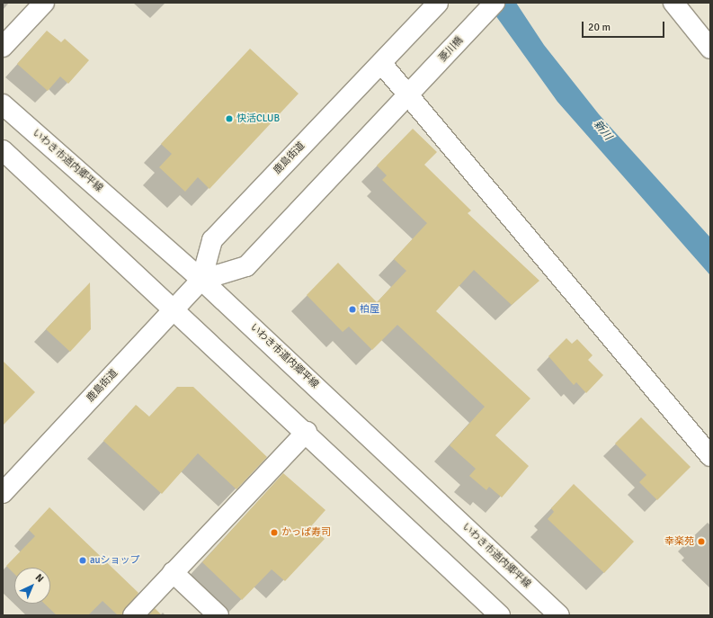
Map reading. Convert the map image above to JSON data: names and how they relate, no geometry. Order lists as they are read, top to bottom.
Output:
{
  "streets": {
    "street": ["菱川橋", "鹿島街道", "いわき市道内郷平線"]
  },
  "crossings": [
    ["鹿島街道", "いわき市道内郷平線"]
  ],
  "water": ["新川"],
  "places": [
    "快活CLUB",
    "柏屋",
    "かっぱ寿司",
    "幸楽苑",
    "auショップ"
  ],
  "scale_bar": "20 m",
  "north": "top right"
}
